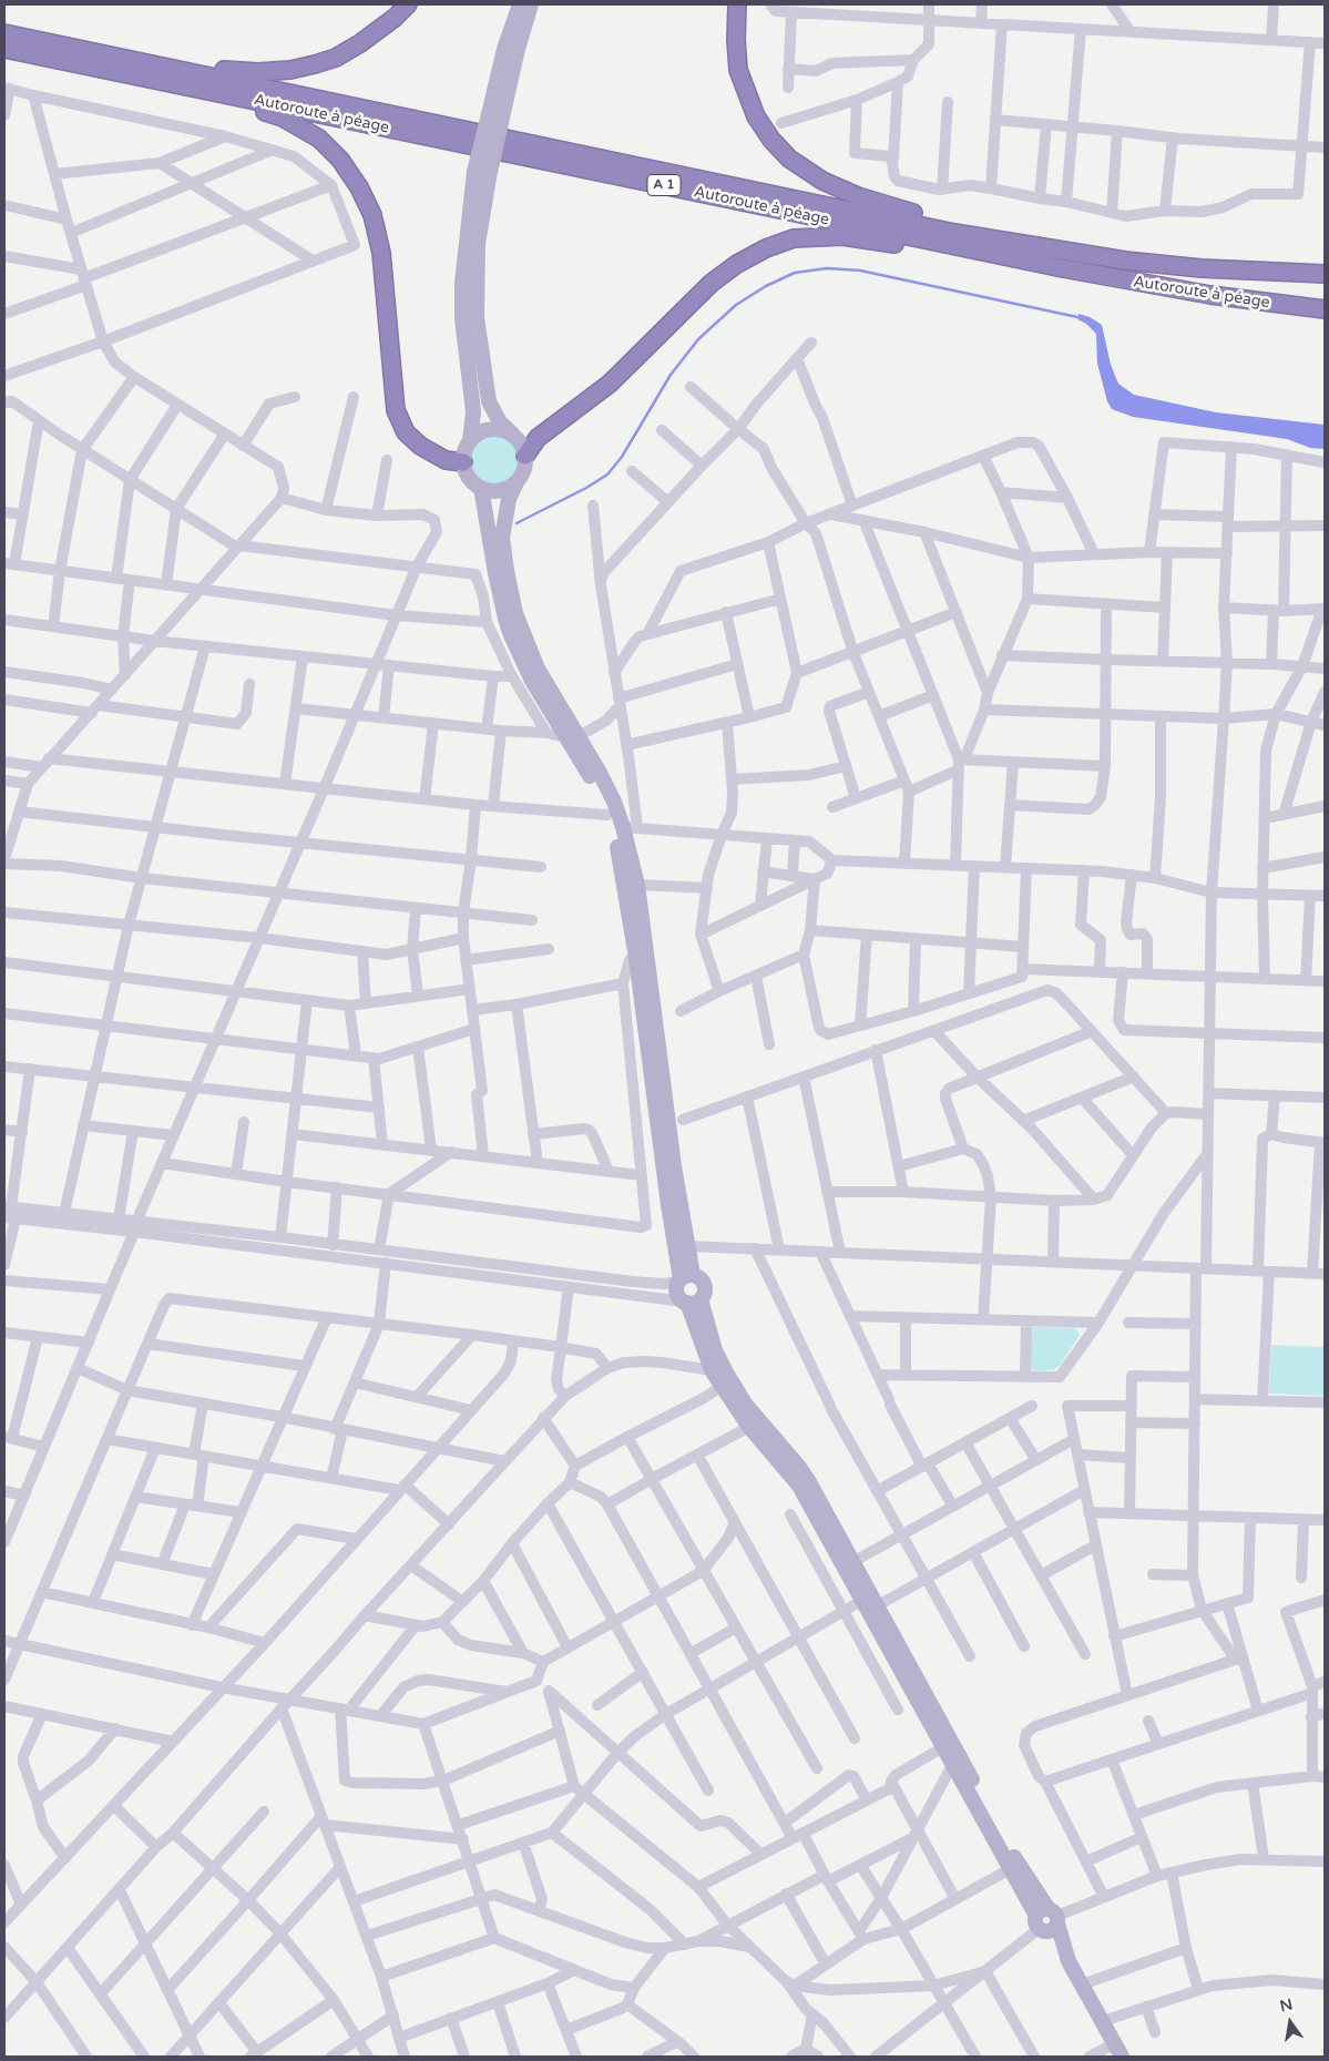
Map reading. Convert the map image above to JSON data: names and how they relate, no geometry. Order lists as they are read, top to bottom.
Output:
{
  "streets": {
    "highway": ["Autoroute à péage", "A 1"]
  },
  "north": "top"
}
